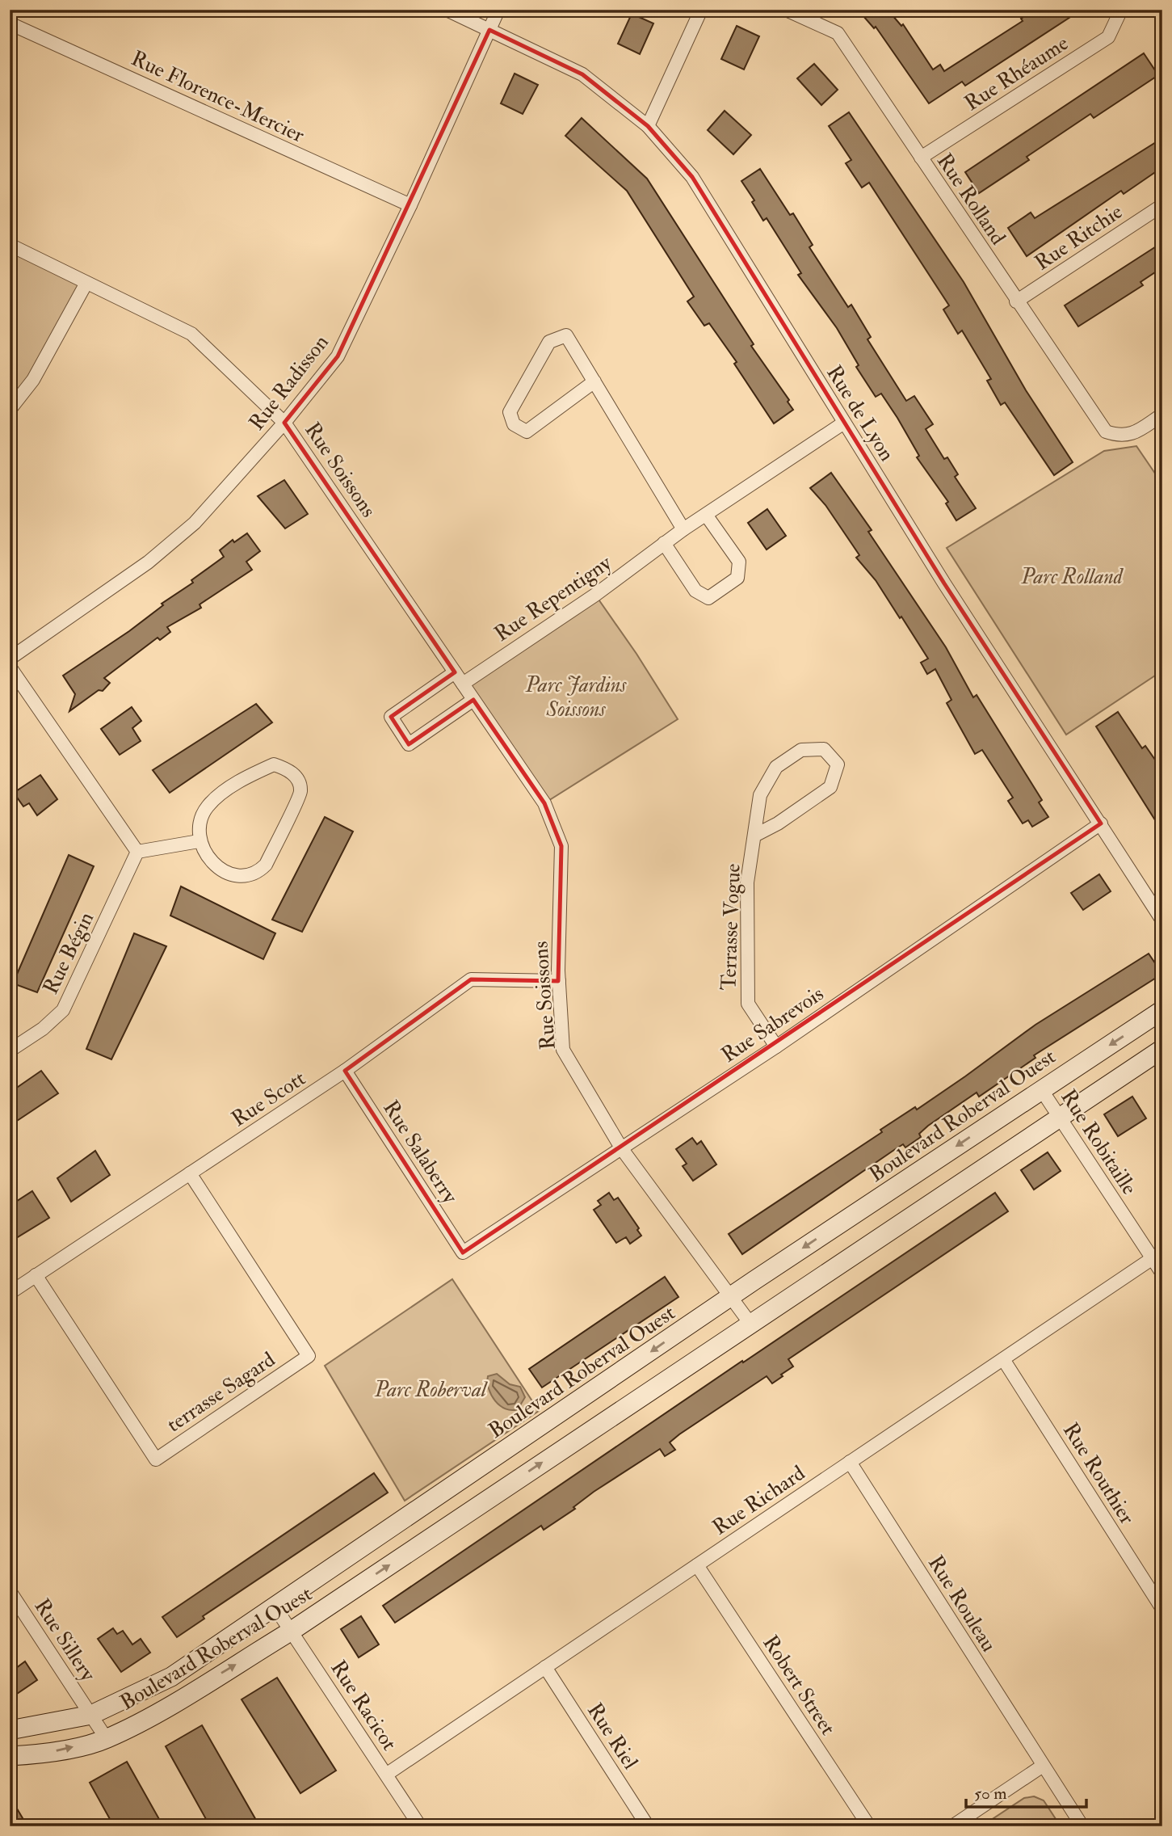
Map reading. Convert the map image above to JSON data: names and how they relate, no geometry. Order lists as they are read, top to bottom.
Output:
{
  "streets": {
    "street": [
      "Rue Rhéaume",
      "Rue Florence-Mercier",
      "Rue Rolland",
      "Rue Ritchie",
      "Rue Radisson",
      "Rue de Lyon",
      "Rue Soissons",
      "Rue Repentigny",
      "Terrasse Vogue",
      "Rue Bégin",
      "Rue Sabrevois",
      "Rue Scott",
      "Boulevard Roberval Ouest",
      "Rue Robitaille",
      "Rue Salaberry",
      "terrasse Sagard",
      "Rue Routhier",
      "Rue Richard",
      "Rue Rouleau",
      "Rue Sillery",
      "Robert Street",
      "Rue Racicot",
      "Rue Riel"
    ]
  },
  "crossings": [
    ["Rue Rhéaume", "Rue Rolland"],
    ["Rue Florence-Mercier", "Rue Radisson"],
    ["Rue Rolland", "Rue Ritchie"],
    ["Rue Radisson", "Rue de Lyon"],
    ["Rue Radisson", "Rue Soissons"],
    ["Rue de Lyon", "Rue Repentigny"],
    ["Rue de Lyon", "Rue Sabrevois"],
    ["Rue Soissons", "Rue Repentigny"],
    ["Rue Soissons", "Rue Sabrevois"],
    ["Rue Soissons", "Rue Scott"],
    ["Rue Soissons", "Boulevard Roberval Ouest"],
    ["Terrasse Vogue", "Rue Sabrevois"],
    ["Rue Sabrevois", "Rue Salaberry"],
    ["Rue Scott", "Rue Salaberry"],
    ["Rue Scott", "terrasse Sagard"],
    ["Boulevard Roberval Ouest", "Rue Robitaille"],
    ["Boulevard Roberval Ouest", "Rue Sillery"],
    ["Boulevard Roberval Ouest", "Rue Racicot"],
    ["Rue Robitaille", "Rue Richard"],
    ["Rue Routhier", "Rue Richard"],
    ["Rue Richard", "Rue Rouleau"],
    ["Rue Richard", "Robert Street"],
    ["Rue Richard", "Rue Racicot"],
    ["Rue Richard", "Rue Riel"]
  ],
  "parks": ["Parc Rolland", "Parc Jardins Soissons", "Parc Roberval"],
  "scale_bar": "50 m"
}
